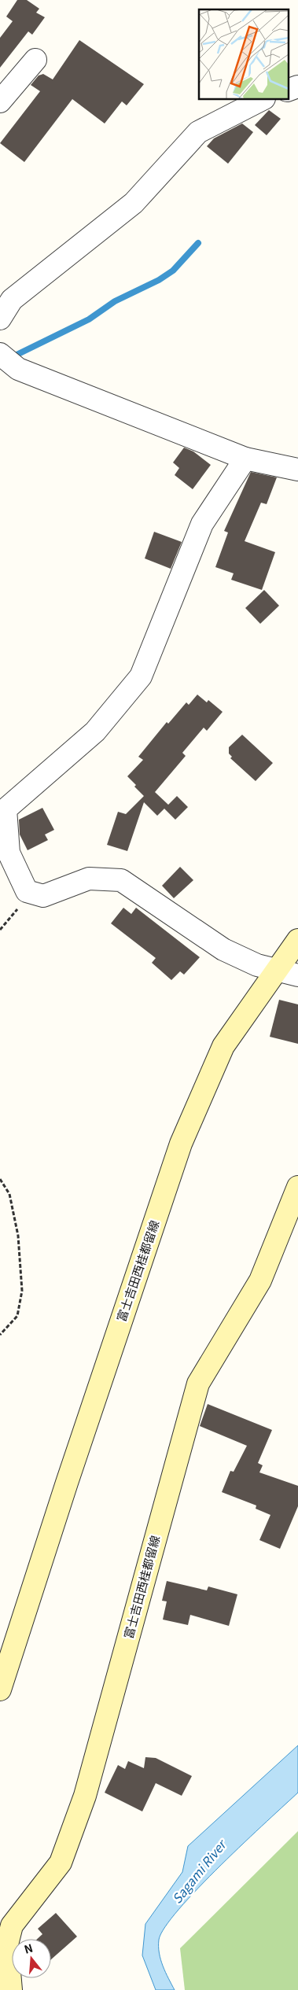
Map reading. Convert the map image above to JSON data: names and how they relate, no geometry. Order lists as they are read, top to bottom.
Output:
{
  "streets": {
    "main road": ["富士吉田西桂都留線"]
  },
  "water": ["Sagami River"],
  "north": "top"
}
